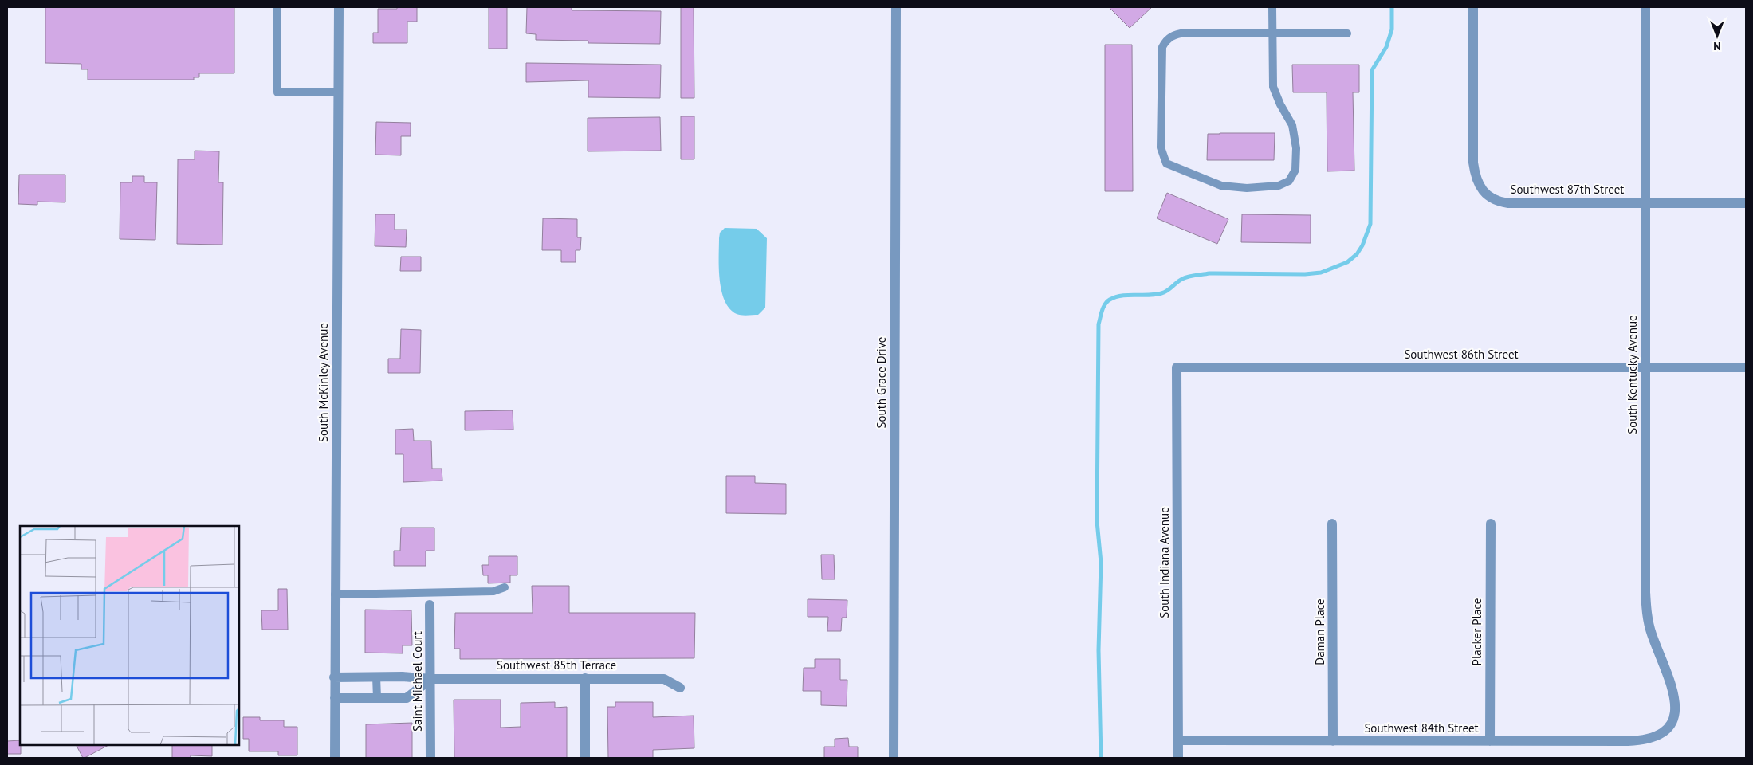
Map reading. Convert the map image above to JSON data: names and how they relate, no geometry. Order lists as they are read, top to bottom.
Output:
{
  "streets": {
    "street": [
      "Southwest 87th Street",
      "Southwest 86th Street",
      "South Kentucky Avenue",
      "South McKinley Avenue",
      "South Grace Drive",
      "South Indiana Avenue",
      "Daman Place",
      "Placker Place",
      "Southwest 85th Terrace",
      "Saint Michael Court",
      "Southwest 84th Street"
    ]
  },
  "crossings": [
    ["Southwest 87th Street", "South Kentucky Avenue"],
    ["Southwest 86th Street", "South Kentucky Avenue"],
    ["Southwest 86th Street", "South Indiana Avenue"],
    ["South Kentucky Avenue", "Southwest 84th Street"],
    ["South McKinley Avenue", "Southwest 85th Terrace"],
    ["South Indiana Avenue", "Southwest 84th Street"],
    ["Daman Place", "Southwest 84th Street"],
    ["Placker Place", "Southwest 84th Street"],
    ["Southwest 85th Terrace", "Saint Michael Court"]
  ],
  "north": "bottom"
}
